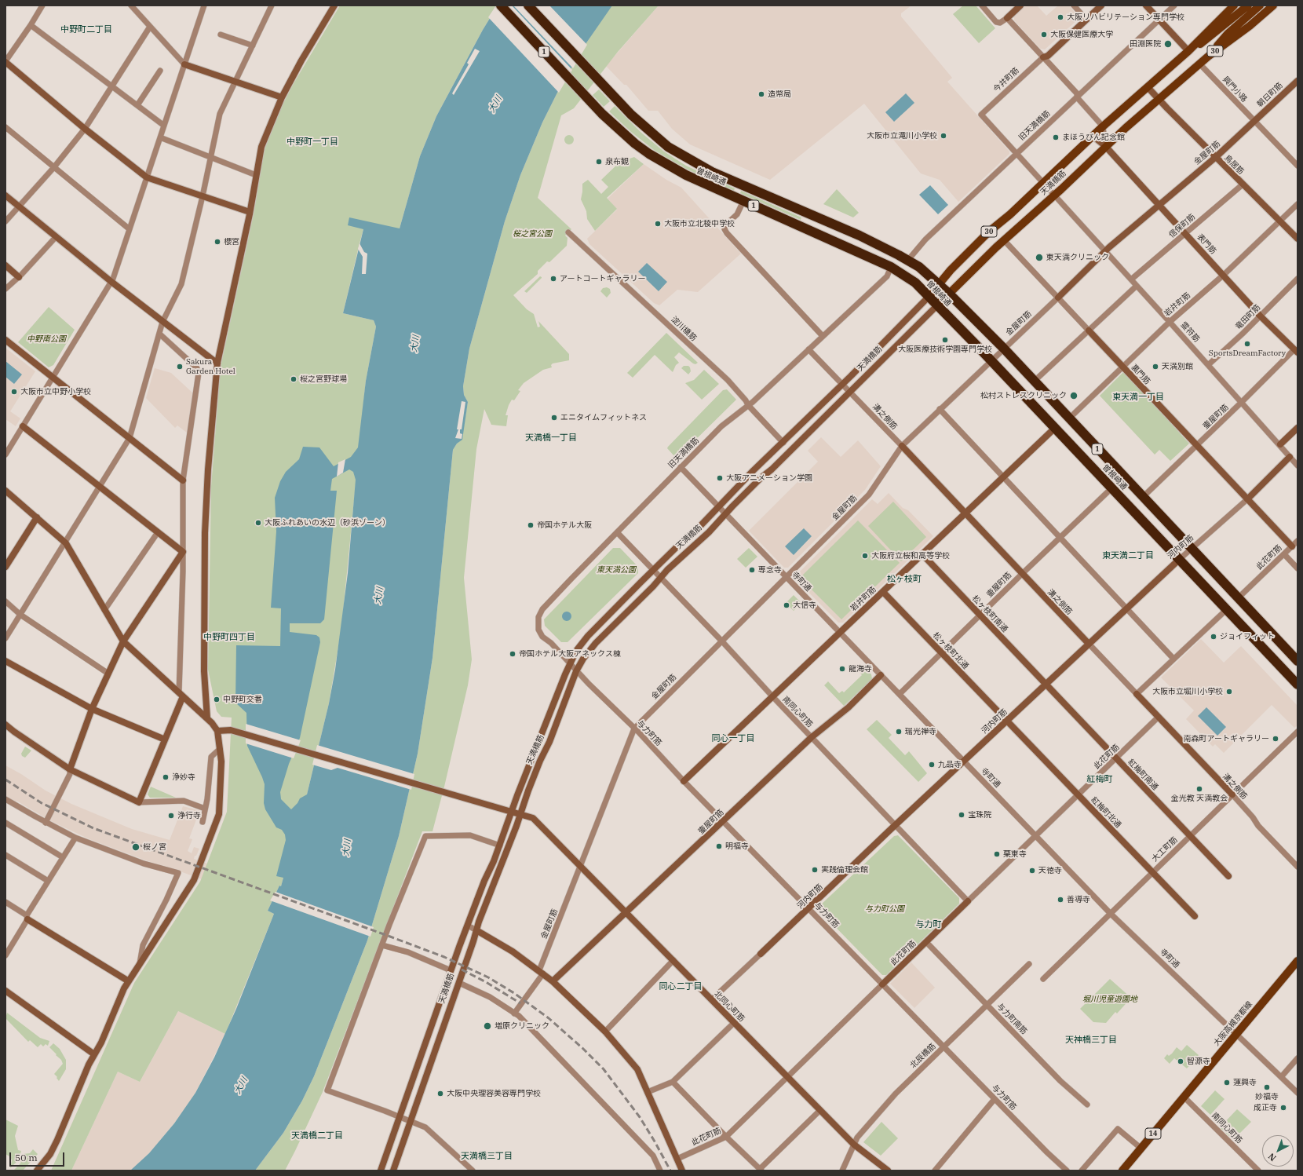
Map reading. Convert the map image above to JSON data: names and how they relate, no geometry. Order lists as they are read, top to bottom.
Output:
{
  "streets": {
    "highway": ["1", "曽根崎通"],
    "main road": [
      "30",
      "天満橋筋",
      "大阪高槻京都線",
      "14"
    ],
    "street": [
      "今井町筋",
      "興門小路",
      "朝日町筋",
      "旧天満橋筋",
      "金屋町筋",
      "鳥居筋",
      "信保町筋",
      "表門筋",
      "岩井町筋",
      "竜田町筋",
      "淀川橋筋",
      "霊符筋",
      "裏門筋",
      "溝之側筋",
      "壷屋町筋",
      "河内町筋",
      "此花町筋",
      "寺町通",
      "松ヶ枝町南通",
      "松ヶ枝町北通",
      "南同心町筋",
      "与力町筋",
      "紅梅町南通",
      "紅梅町北通",
      "大工町筋",
      "北同心町筋",
      "与力町南筋",
      "北辰橋筋"
    ]
  },
  "crossings": [
    ["今井町筋", "霊符筋"],
    ["興門小路", "朝日町筋"],
    ["興門小路", "金屋町筋"],
    ["興門小路", "天満橋筋"],
    ["朝日町筋", "金屋町筋"],
    ["旧天満橋筋", "曽根崎通"],
    ["旧天満橋筋", "天満橋筋"],
    ["旧天満橋筋", "淀川橋筋"],
    ["旧天満橋筋", "霊符筋"],
    ["旧天満橋筋", "溝之側筋"],
    ["旧天満橋筋", "寺町通"],
    ["旧天満橋筋", "南同心町筋"],
    ["旧天満橋筋", "与力町筋"],
    ["金屋町筋", "鳥居筋"],
    ["金屋町筋", "曽根崎通"],
    ["金屋町筋", "表門筋"],
    ["金屋町筋", "霊符筋"],
    ["金屋町筋", "裏門筋"],
    ["金屋町筋", "溝之側筋"],
    ["金屋町筋", "寺町通"],
    ["金屋町筋", "南同心町筋"],
    ["金屋町筋", "与力町筋"],
    ["金屋町筋", "北同心町筋"],
    ["鳥居筋", "天満橋筋"],
    ["鳥居筋", "信保町筋"],
    ["鳥居筋", "岩井町筋"],
    ["曽根崎通", "天満橋筋"],
    ["曽根崎通", "岩井町筋"],
    ["曽根崎通", "壷屋町筋"],
    ["曽根崎通", "河内町筋"],
    ["曽根崎通", "此花町筋"],
    ["天満橋筋", "表門筋"],
    ["天満橋筋", "淀川橋筋"],
    ["天満橋筋", "霊符筋"],
    ["天満橋筋", "裏門筋"],
    ["天満橋筋", "溝之側筋"],
    ["天満橋筋", "寺町通"],
    ["天満橋筋", "南同心町筋"],
    ["天満橋筋", "与力町筋"],
    ["天満橋筋", "北同心町筋"],
    ["信保町筋", "表門筋"],
    ["信保町筋", "霊符筋"],
    ["表門筋", "岩井町筋"],
    ["表門筋", "竜田町筋"],
    ["表門筋", "壷屋町筋"],
    ["岩井町筋", "霊符筋"],
    ["岩井町筋", "裏門筋"],
    ["岩井町筋", "溝之側筋"],
    ["岩井町筋", "寺町通"],
    ["岩井町筋", "松ヶ枝町南通"],
    ["岩井町筋", "松ヶ枝町北通"],
    ["岩井町筋", "南同心町筋"],
    ["岩井町筋", "与力町筋"],
    ["竜田町筋", "霊符筋"],
    ["霊符筋", "壷屋町筋"],
    ["霊符筋", "河内町筋"],
    ["裏門筋", "壷屋町筋"],
    ["裏門筋", "河内町筋"],
    ["裏門筋", "此花町筋"],
    ["溝之側筋", "壷屋町筋"],
    ["溝之側筋", "河内町筋"],
    ["溝之側筋", "此花町筋"],
    ["溝之側筋", "大工町筋"],
    ["壷屋町筋", "寺町通"],
    ["壷屋町筋", "松ヶ枝町南通"],
    ["壷屋町筋", "松ヶ枝町北通"],
    ["壷屋町筋", "南同心町筋"],
    ["壷屋町筋", "与力町筋"],
    ["壷屋町筋", "北同心町筋"],
    ["河内町筋", "寺町通"],
    ["河内町筋", "松ヶ枝町南通"],
    ["河内町筋", "松ヶ枝町北通"],
    ["河内町筋", "南同心町筋"],
    ["河内町筋", "与力町筋"],
    ["河内町筋", "紅梅町南通"],
    ["河内町筋", "紅梅町北通"],
    ["河内町筋", "北同心町筋"],
    ["此花町筋", "寺町通"],
    ["此花町筋", "南同心町筋"],
    ["此花町筋", "与力町筋"],
    ["此花町筋", "紅梅町南通"],
    ["此花町筋", "紅梅町北通"],
    ["此花町筋", "北同心町筋"],
    ["此花町筋", "与力町南筋"],
    ["寺町通", "大工町筋"],
    ["寺町通", "大阪高槻京都線"],
    ["松ヶ枝町南通", "紅梅町南通"],
    ["松ヶ枝町北通", "紅梅町北通"],
    ["南同心町筋", "大阪高槻京都線"],
    ["与力町筋", "北辰橋筋"],
    ["紅梅町南通", "大工町筋"],
    ["紅梅町北通", "大工町筋"],
    ["北同心町筋", "北辰橋筋"],
    ["与力町南筋", "北辰橋筋"]
  ],
  "districts": [
    "中野町二丁目",
    "中野町一丁目",
    "東天満一丁目",
    "天満橋一丁目",
    "東天満二丁目",
    "松ヶ枝町",
    "中野町四丁目",
    "同心一丁目",
    "紅梅町",
    "与力町",
    "同心二丁目",
    "天神橋三丁目",
    "天満橋二丁目",
    "天満橋三丁目"
  ],
  "water": ["大川"],
  "parks": [
    "桜之宮公園",
    "中野南公園",
    "東天満公園",
    "与力町公園",
    "堀川児童遊園地"
  ],
  "places": [
    "大阪リハビリテーション専門学校",
    "大阪保健医療大学",
    "田淵医院",
    "造幣局",
    "大阪市立滝川小学校",
    "まほうびん記念館",
    "泉布観",
    "大阪市立北稜中学校",
    "櫻宮",
    "東天満クリニック",
    "アートコートギャラリー",
    "大阪医療技術学園専門学校",
    "SportsDreamFactory",
    "Sakura Garden Hotel",
    "天満別館",
    "桜之宮野球場",
    "大阪市立中野小学校",
    "松村ストレスクリニック",
    "エニタイムフィットネス",
    "大阪アニメーション学園",
    "大阪ふれあいの水辺（砂浜ゾーン）",
    "帝国ホテル大阪",
    "大阪府立桜和高等学校",
    "専念寺",
    "大信寺",
    "ジョイフィット",
    "帝国ホテル大阪アネックス棟",
    "龍海寺",
    "大阪市立堀川小学校",
    "中野町交番",
    "瑞光禅寺",
    "南森町アートギャラリー",
    "九品寺",
    "浄妙寺",
    "金光教 天満教会",
    "宝珠院",
    "浄行寺",
    "明福寺",
    "桜ノ宮",
    "栗東寺",
    "実践倫理会館",
    "天徳寺",
    "善導寺",
    "増原クリニック",
    "智源寺",
    "蓮興寺",
    "妙福寺",
    "大阪中央理容美容専門学校",
    "成正寺"
  ],
  "scale_bar": "50 m",
  "north": "bottom left"
}
